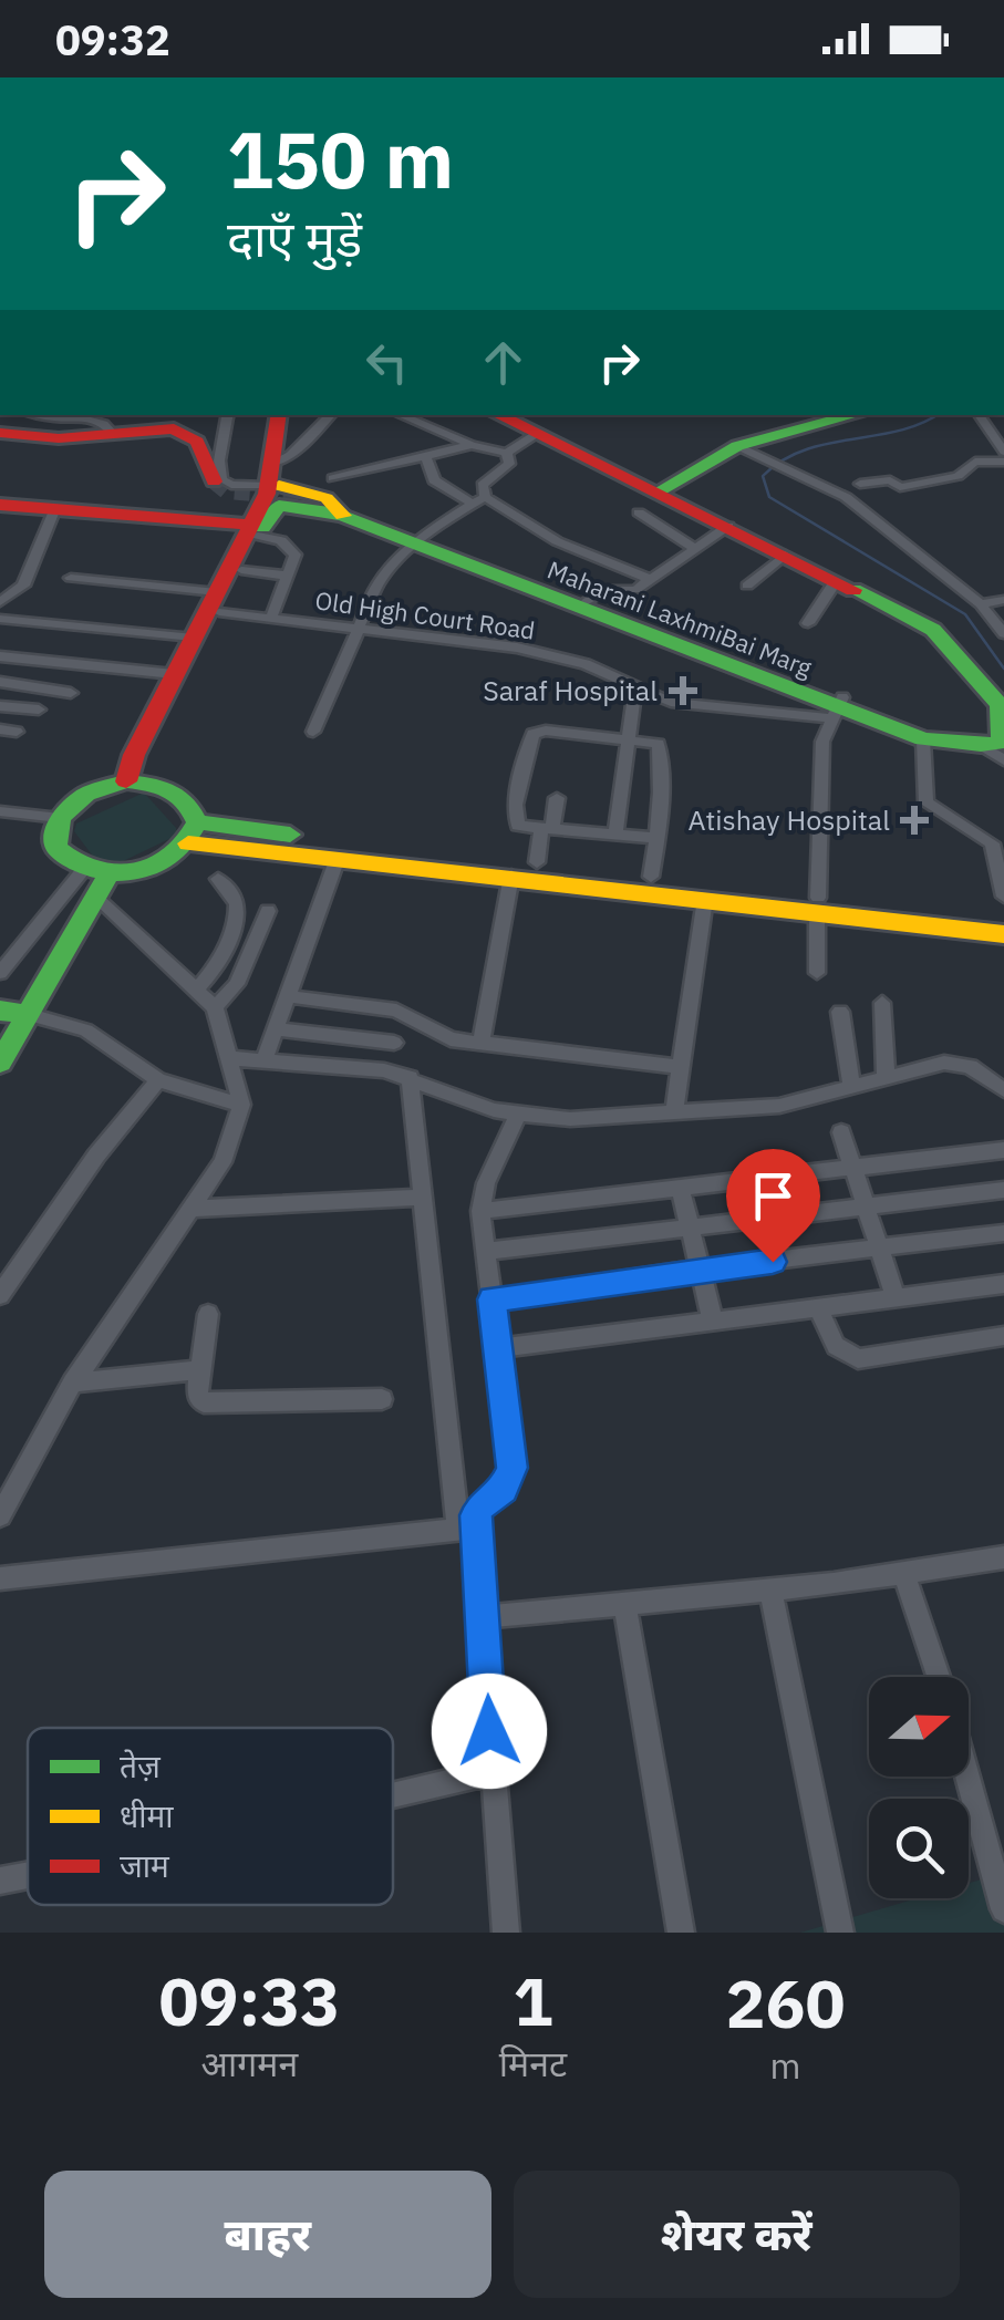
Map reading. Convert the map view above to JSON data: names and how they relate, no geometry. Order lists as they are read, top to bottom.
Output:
{
  "streets": {
    "main road": ["Maharani LaxhmiBai Marg"],
    "street": ["Old High Court Road"]
  },
  "crossings": [
    ["Old High Court Road", "Maharani LaxhmiBai Marg"]
  ],
  "places": {
    "health": ["Saraf Hospital", "Atishay Hospital"]
  },
  "legend": ["तेज़", "धीमा", "जाम"],
  "north": "right",
  "page": {
    "status": "09:32",
    "turn": ["150 m", "दाएँ मुड़ें"],
    "eta": [
      "09:33",
      "आगमन",
      "1",
      "मिनट",
      "260",
      "m"
    ],
    "buttons": ["बाहर", "शेयर करें"]
  }
}
